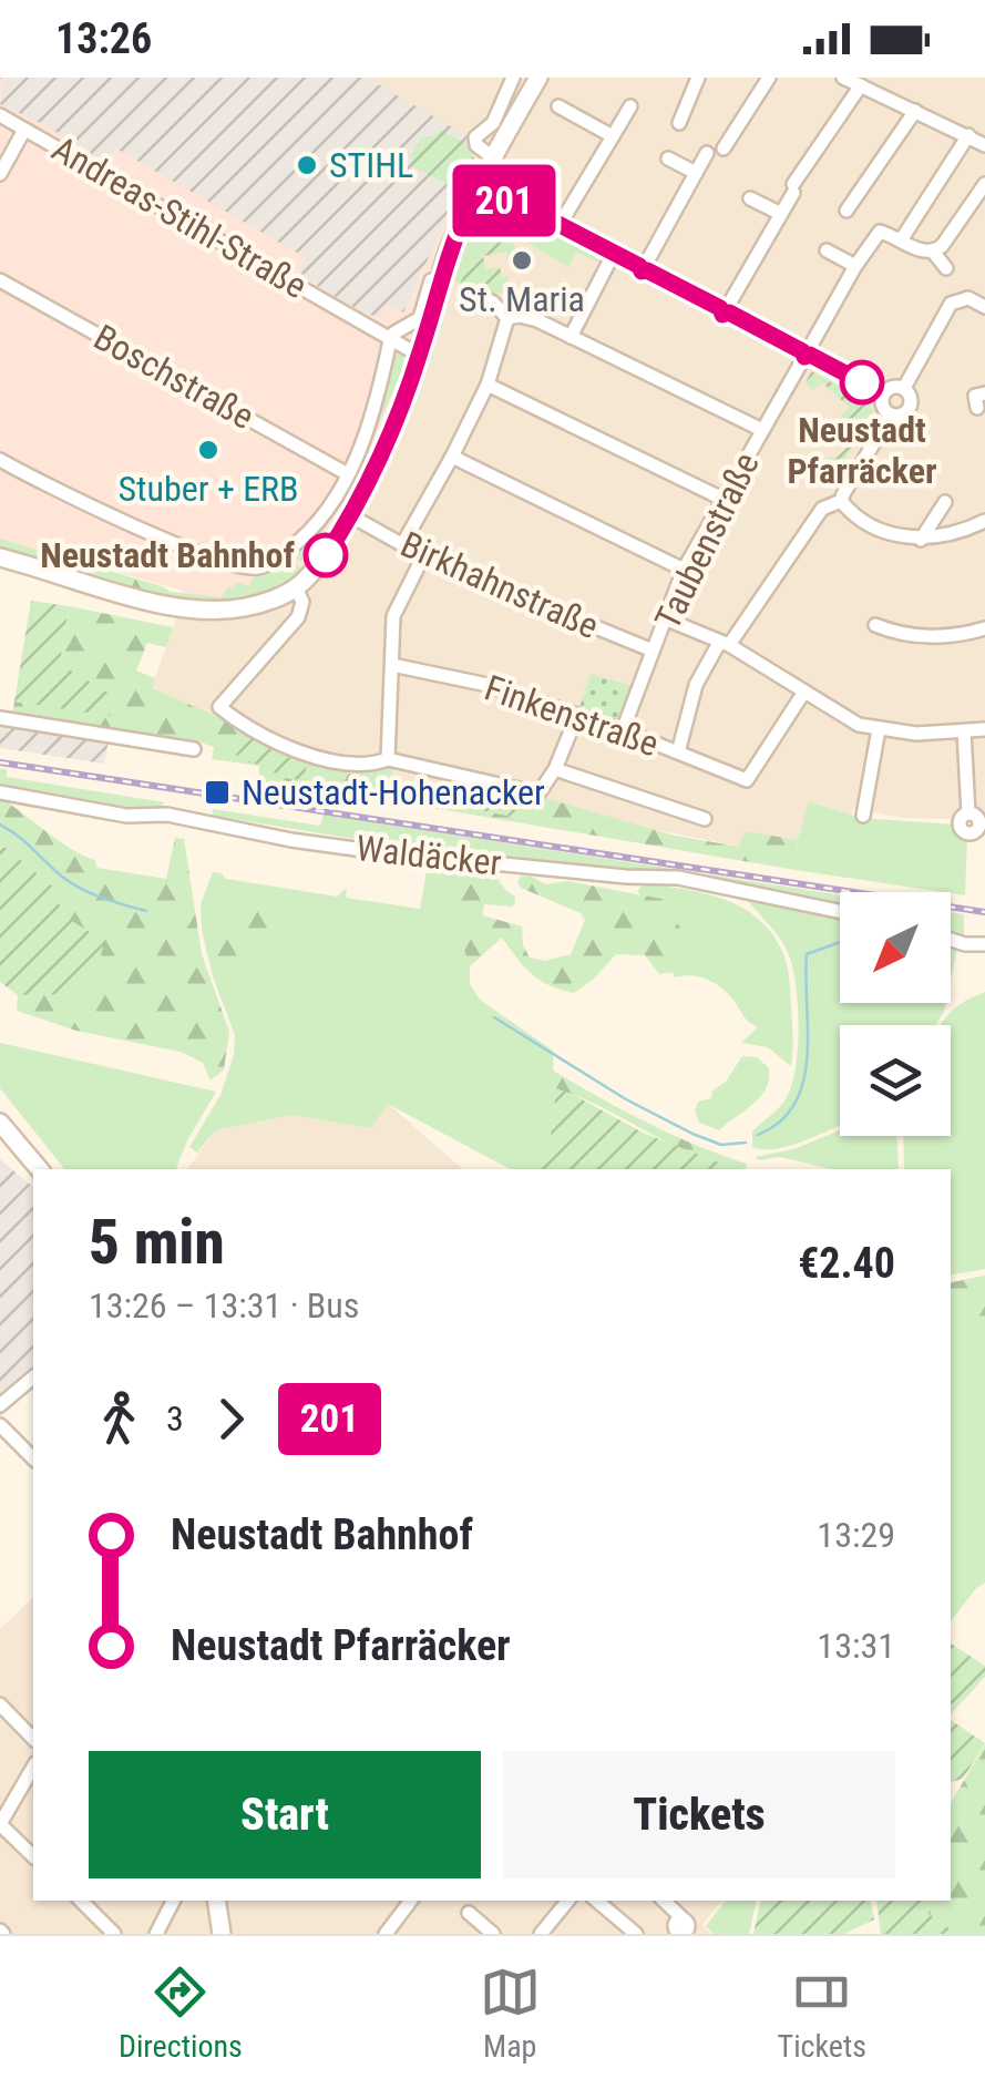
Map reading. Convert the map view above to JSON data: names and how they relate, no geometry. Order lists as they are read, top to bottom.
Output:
{
  "streets": {
    "street": [
      "Andreas-Stihl-Straße",
      "Boschstraße",
      "Taubenstraße",
      "Birkhahnstraße",
      "Finkenstraße",
      "Waldäcker"
    ]
  },
  "crossings": [
    ["Taubenstraße", "Birkhahnstraße"],
    ["Taubenstraße", "Finkenstraße"]
  ],
  "places": {
    "other": [
      "STIHL",
      "St. Maria",
      "Neustadt Pfarräcker",
      "Stuber + ERB",
      "Neustadt Bahnhof"
    ],
    "transit": ["Neustadt-Hohenacker"]
  },
  "lines": ["bus line 201"],
  "north": "bottom left",
  "page": {
    "status": "13:26",
    "on_map": "201",
    "heading": ["5 min", "13:26 – 13:31 · Bus", "€2.40"],
    "legs": ["3", "201"],
    "list": [
      {
        "name": "Neustadt Bahnhof",
        "value": "13:29"
      },
      {
        "name": "Neustadt Pfarräcker",
        "value": "13:31"
      }
    ],
    "buttons": ["Start", "Tickets"],
    "tabs": ["Directions", "Map", "Tickets"]
  }
}
